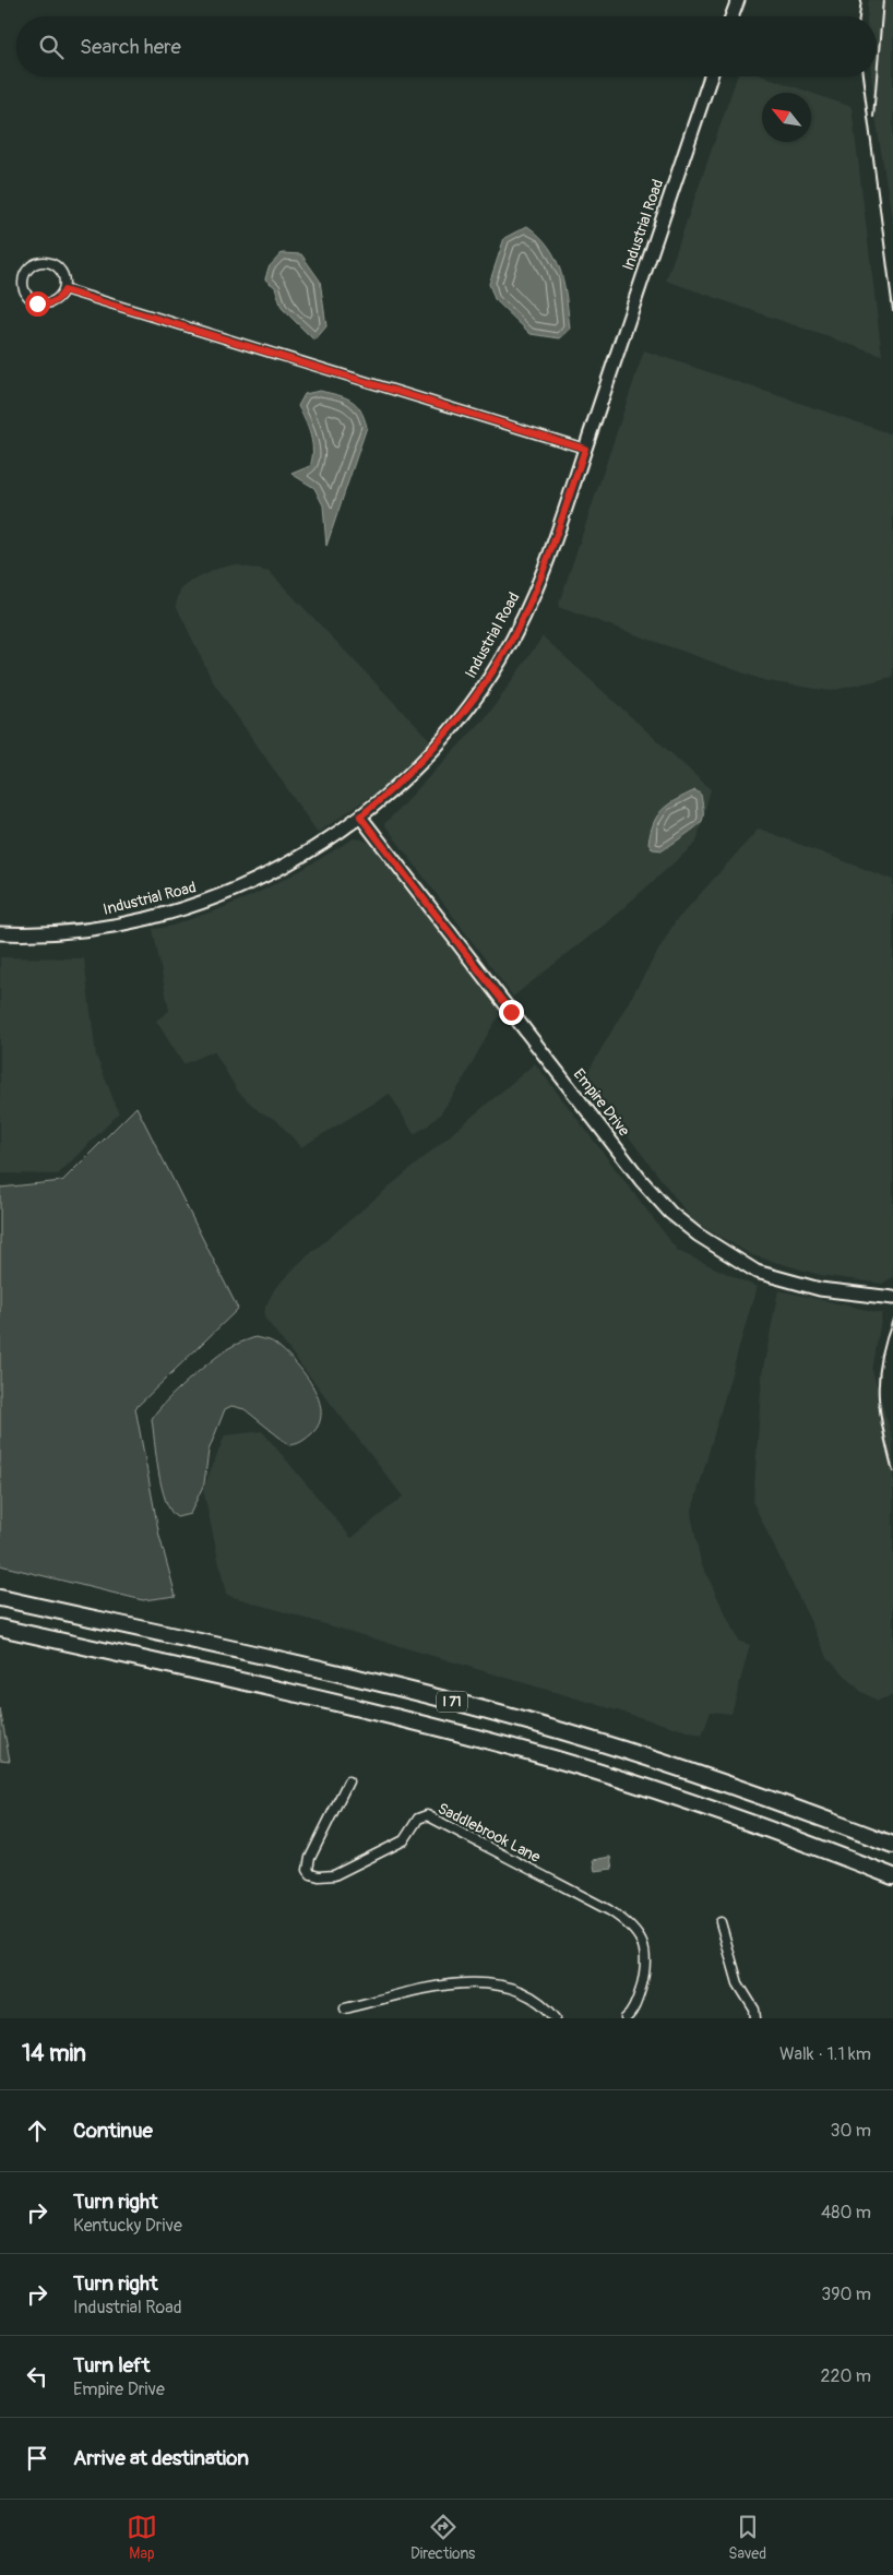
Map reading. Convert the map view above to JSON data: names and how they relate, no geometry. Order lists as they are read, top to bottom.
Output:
{
  "streets": {
    "highway": ["I 71"],
    "main road": ["Industrial Road", "Empire Drive"],
    "street": ["Saddlebrook Lane"]
  },
  "crossings": [
    ["Industrial Road", "Empire Drive"]
  ],
  "north": "top left",
  "page": {
    "search": "Search here",
    "heading": ["14 min", "Walk · 1.1 km"],
    "list": [
      ["Continue", "30 m"],
      ["Turn right", "Kentucky Drive", "480 m"],
      ["Turn right", "Industrial Road", "390 m"],
      ["Turn left", "Empire Drive", "220 m"],
      "Arrive at destination"
    ],
    "nav": ["Map", "Directions", "Saved"]
  }
}
